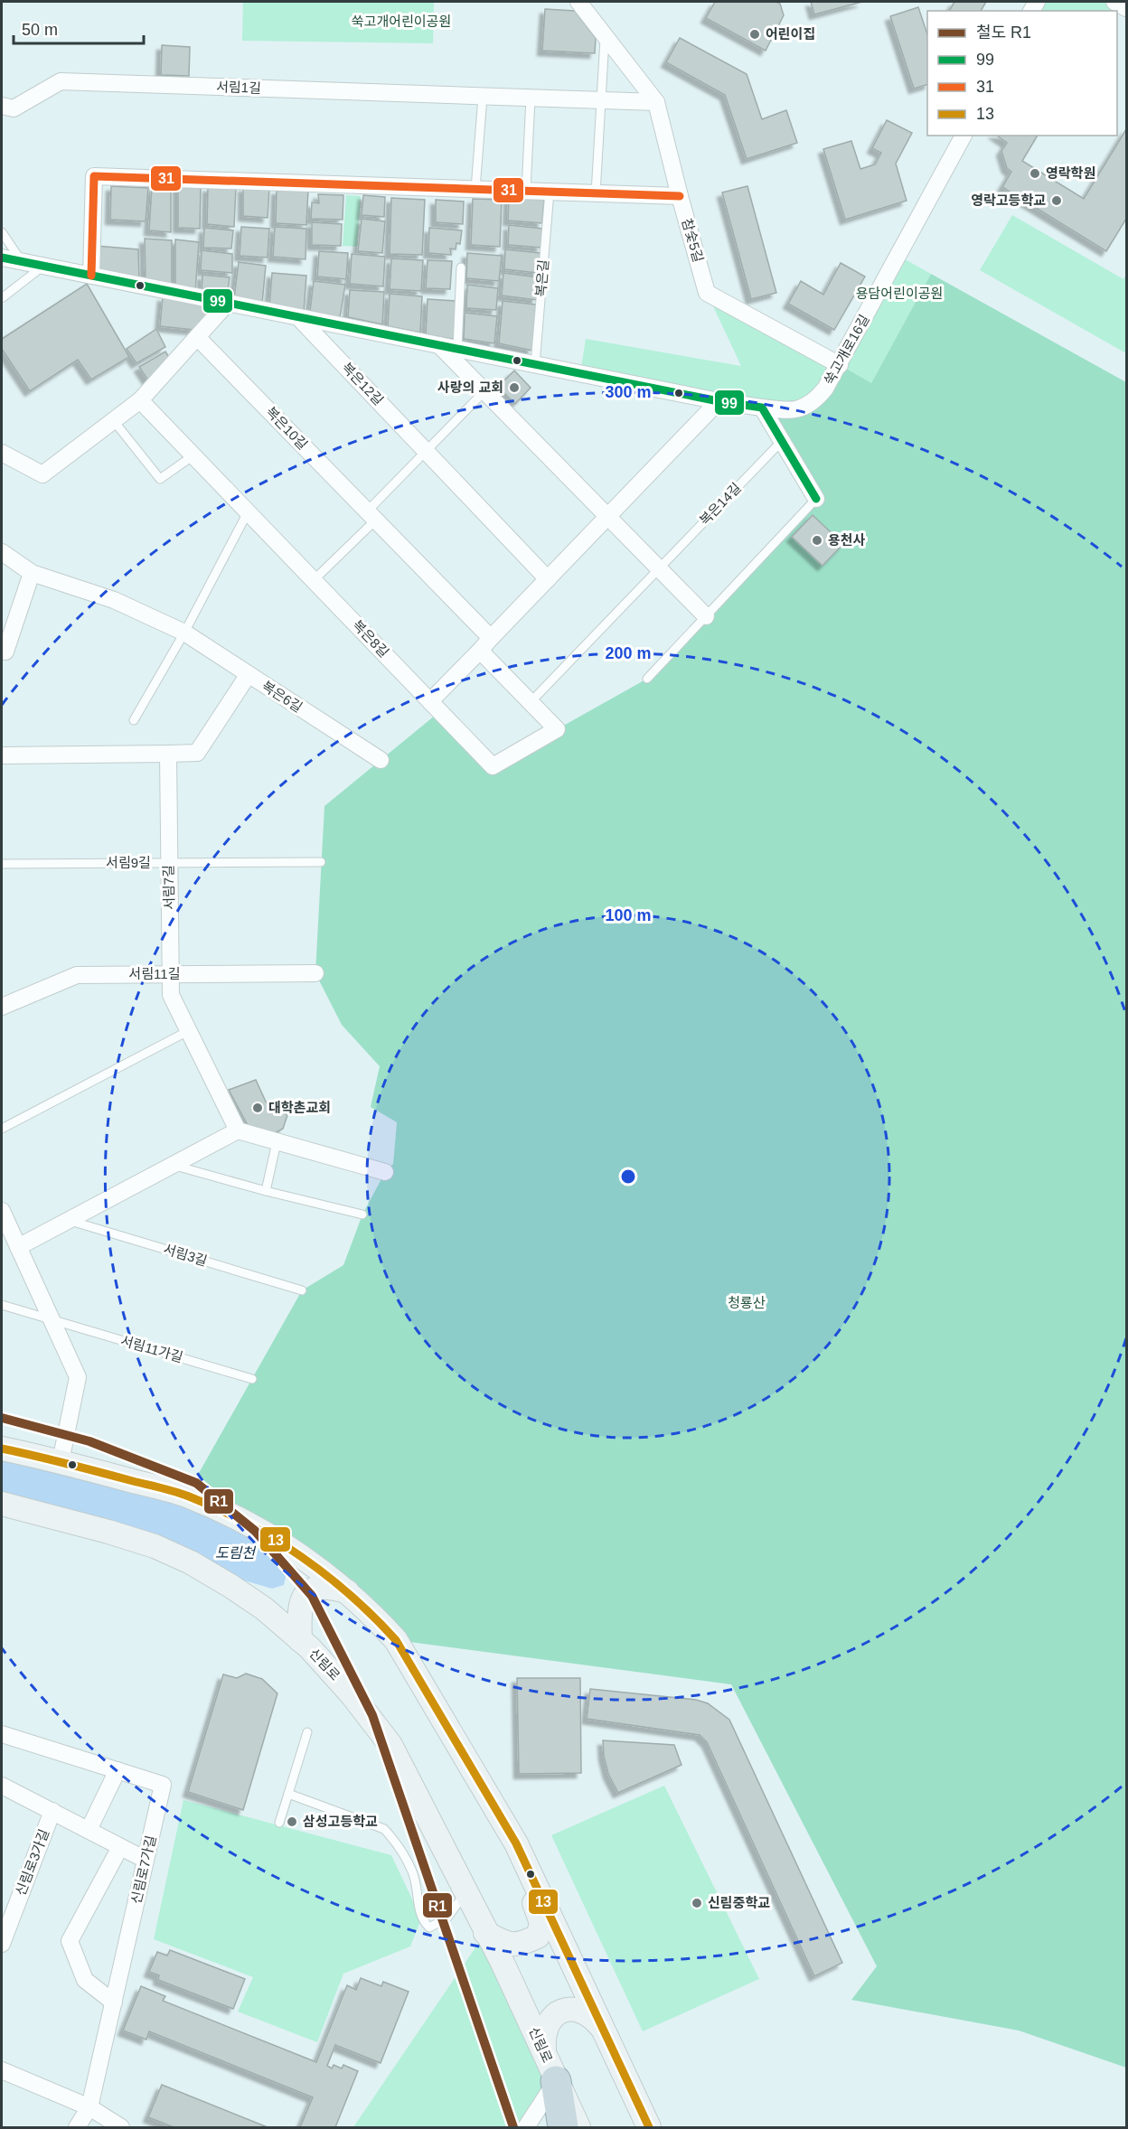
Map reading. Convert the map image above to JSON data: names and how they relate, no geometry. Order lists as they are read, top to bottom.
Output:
{
  "streets": {
    "main road": ["신림로"],
    "street": [
      "서림1길",
      "참숯5길",
      "쑥고개로16길",
      "복은12길",
      "복은10길",
      "복은8길",
      "복은6길",
      "서림7길",
      "서림11길",
      "신림로3가길",
      "신림로7가길"
    ],
    "lane": [
      "복은길",
      "복은14길",
      "서림9길",
      "서림3길",
      "서림11가길"
    ]
  },
  "crossings": [
    ["서림1길", "참숯5길"],
    ["참숯5길", "쑥고개로16길"],
    ["서림9길", "서림7길"],
    ["서림7길", "서림11길"]
  ],
  "water": ["도림천"],
  "parks": ["쑥고개어린이공원", "용담어린이공원", "청룡산"],
  "places": [
    "어린이집",
    "영락학원",
    "영락고등학교",
    "사랑의 교회",
    "용천사",
    "대학촌교회",
    "삼성고등학교",
    "신림중학교"
  ],
  "lines": [
    "transit line 31",
    "transit line 99",
    "rail line R1",
    "transit line 13"
  ],
  "legend": [
    "철도 R1",
    "99",
    "31",
    "13"
  ],
  "scale_bar": "50 m",
  "rings": ["300 m", "200 m", "100 m"]
}
